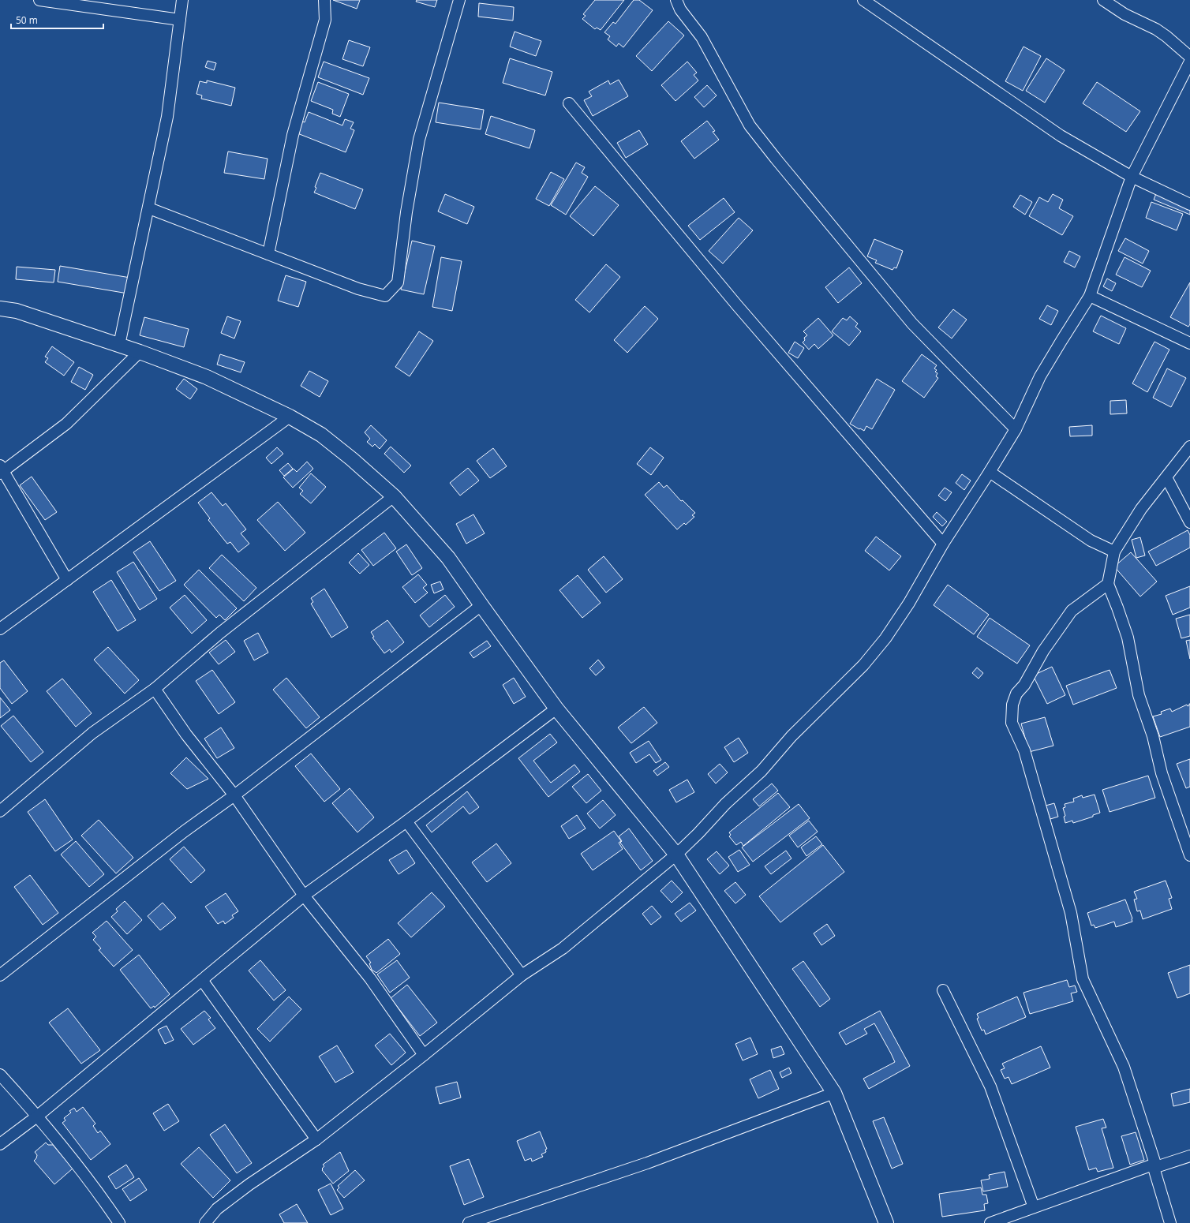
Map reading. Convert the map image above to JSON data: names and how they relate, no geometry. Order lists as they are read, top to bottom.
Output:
{
  "scale_bar": "50 m"
}
